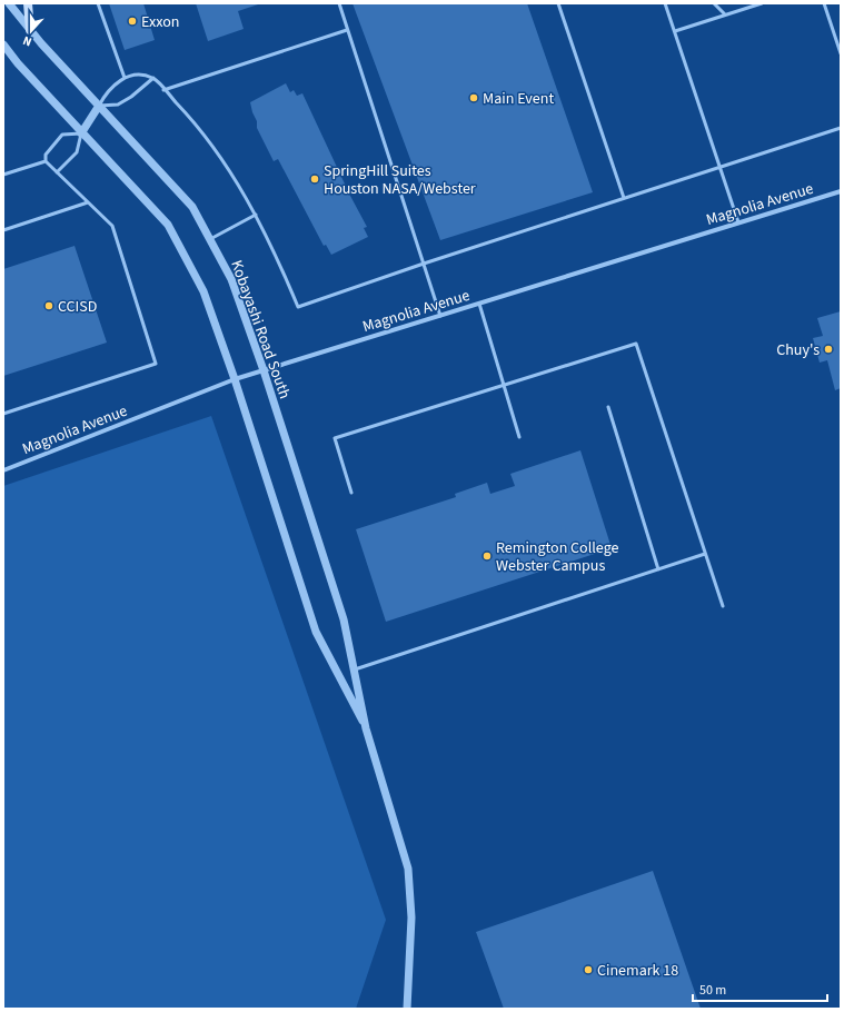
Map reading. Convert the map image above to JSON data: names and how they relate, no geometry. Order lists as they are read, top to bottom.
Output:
{
  "streets": {
    "street": ["Magnolia Avenue", "Kobayashi Road South"]
  },
  "crossings": [
    ["Magnolia Avenue", "Kobayashi Road South"]
  ],
  "places": [
    "Exxon",
    "Main Event",
    "SpringHill Suites Houston NASA/Webster",
    "CCISD",
    "Chuy's",
    "Remington College Webster Campus",
    "Cinemark 18"
  ],
  "scale_bar": "50 m",
  "north": "bottom"
}
